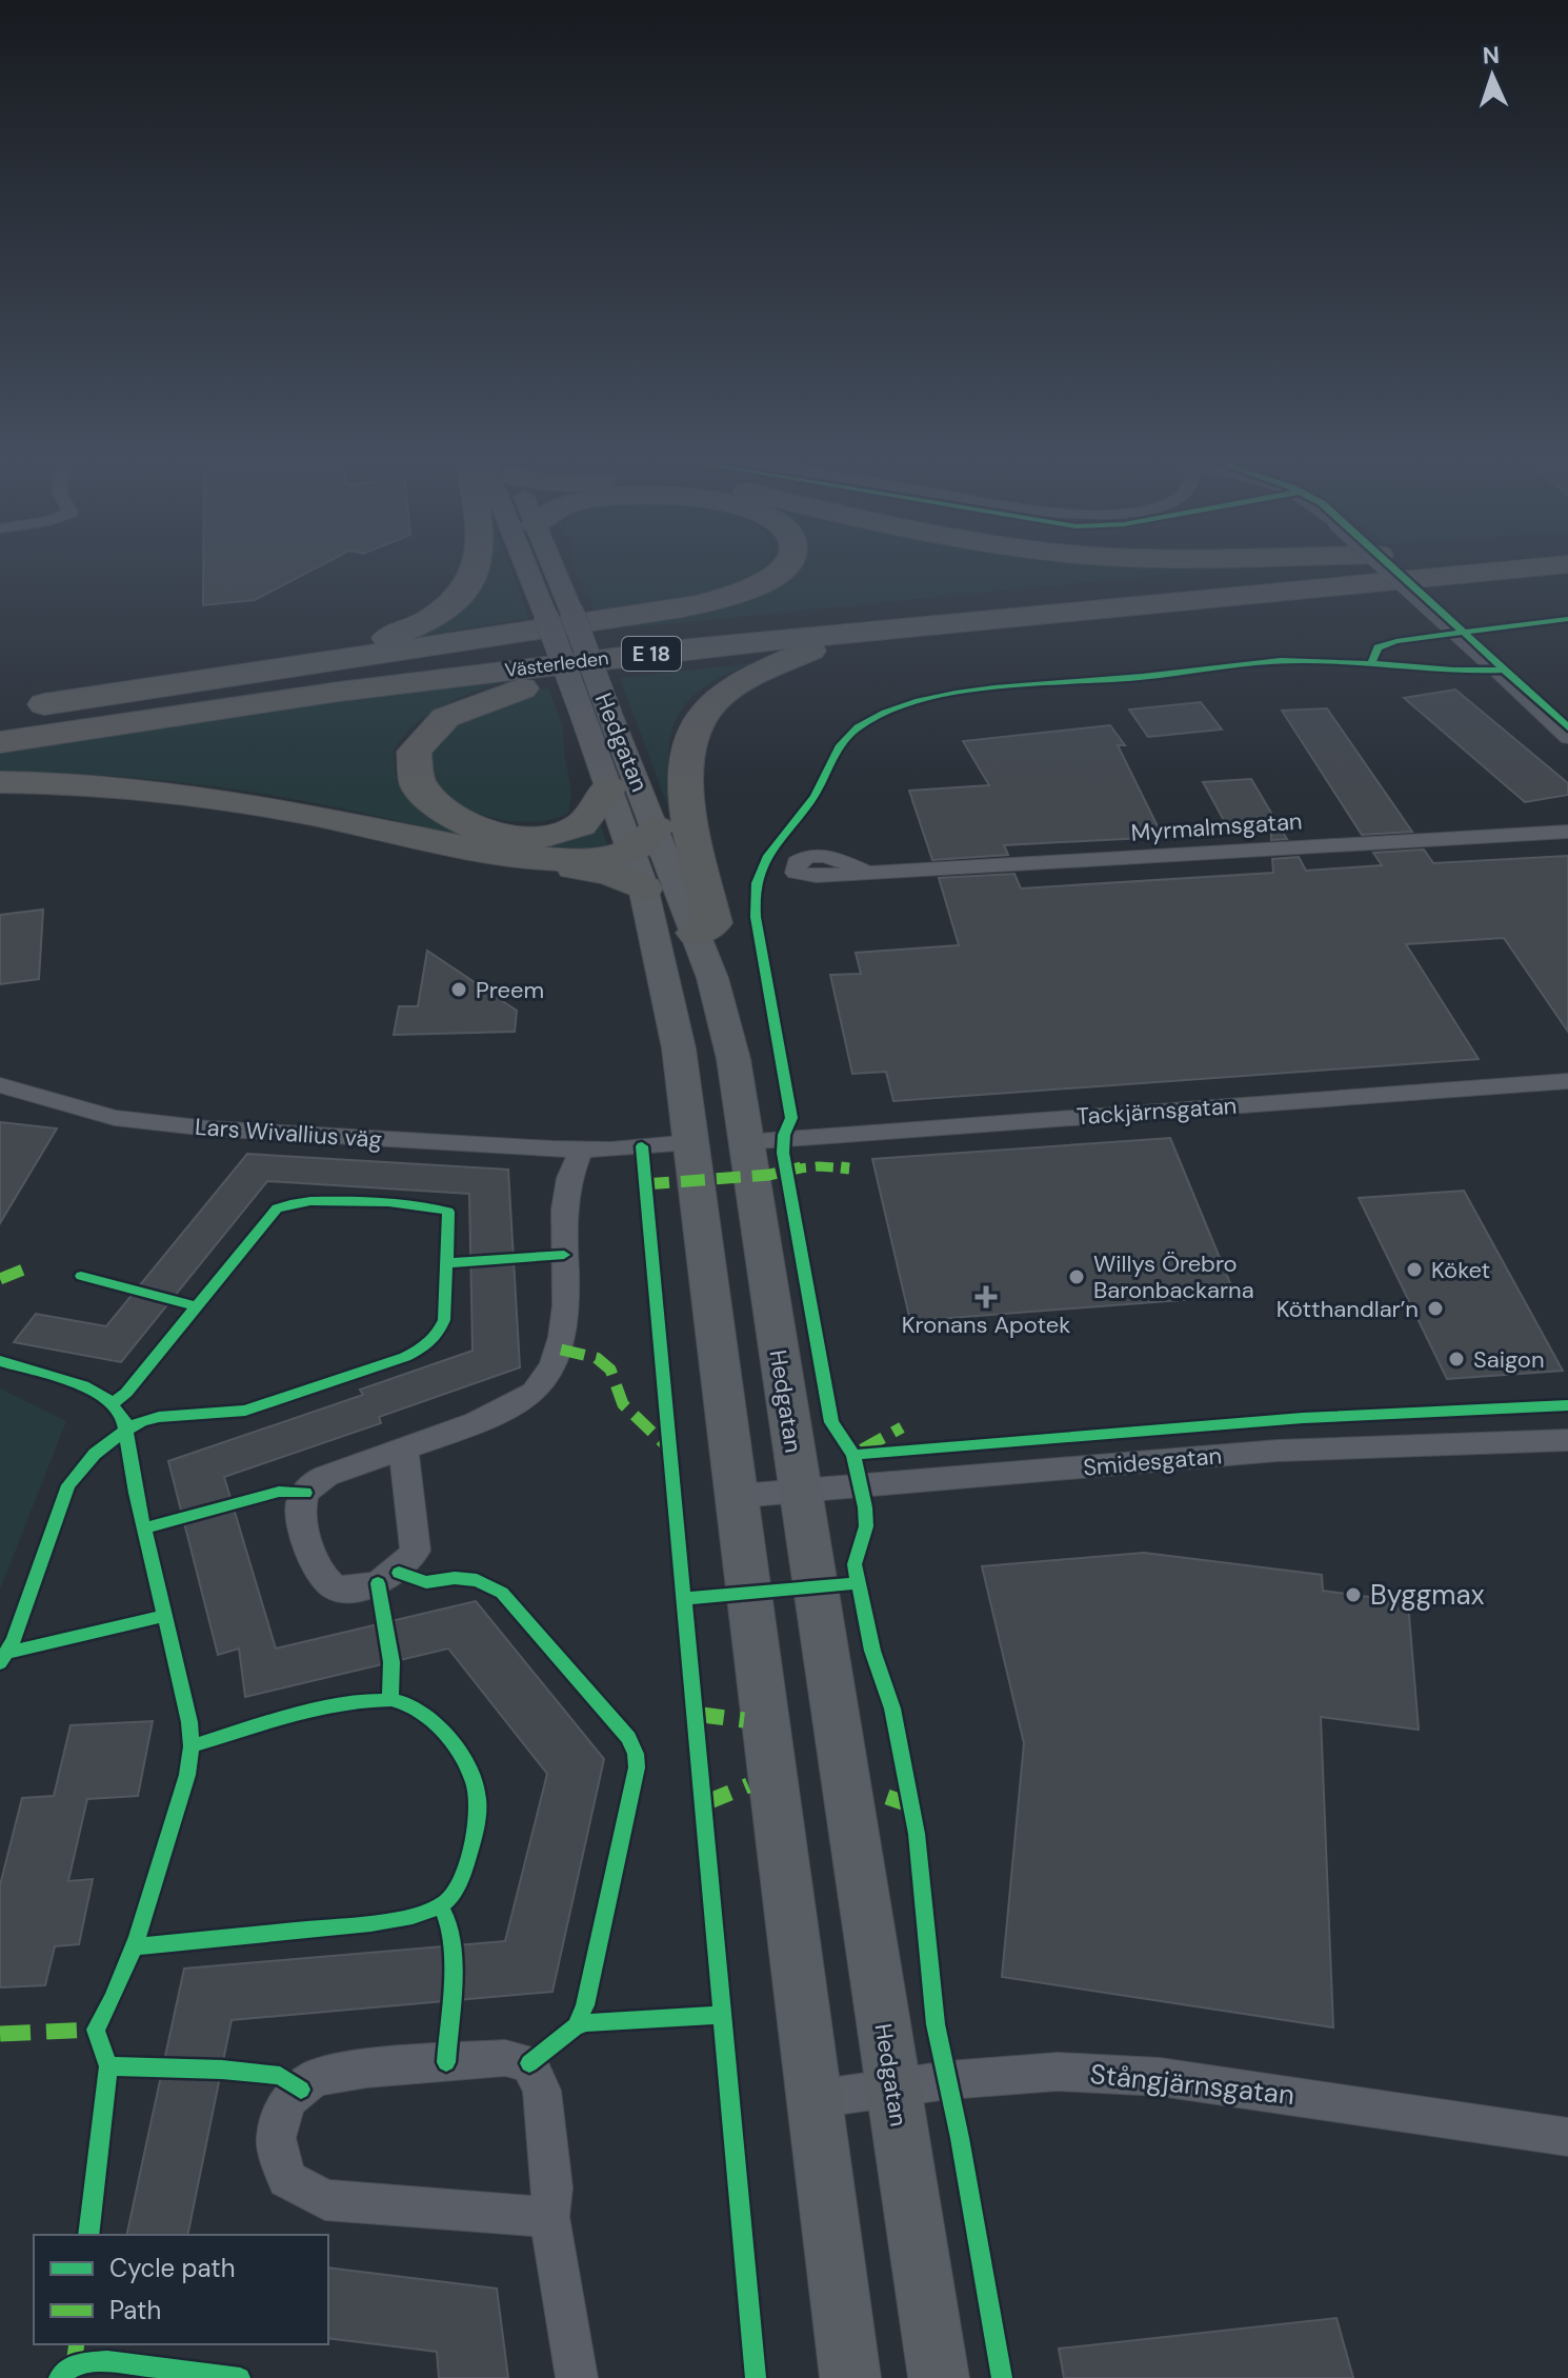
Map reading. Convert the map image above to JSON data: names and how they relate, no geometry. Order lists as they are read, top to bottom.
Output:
{
  "streets": {
    "highway": ["E 18", "Västerleden"],
    "main road": ["Hedgatan"],
    "street": [
      "Myrmalmsgatan",
      "Tackjärnsgatan",
      "Lars Wivallius väg",
      "Smidesgatan",
      "Stångjärnsgatan"
    ]
  },
  "crossings": [
    ["E 18", "Västerleden"],
    ["E 18", "Hedgatan"],
    ["Hedgatan", "Tackjärnsgatan"],
    ["Hedgatan", "Lars Wivallius väg"],
    ["Hedgatan", "Smidesgatan"],
    ["Hedgatan", "Stångjärnsgatan"]
  ],
  "places": {
    "other": [
      "Preem",
      "Köket",
      "Willys Örebro Baronbackarna",
      "Kötthandlar’n",
      "Saigon",
      "Byggmax"
    ],
    "health": ["Kronans Apotek"]
  },
  "legend": ["Cycle path", "Path"],
  "north": "top"
}
